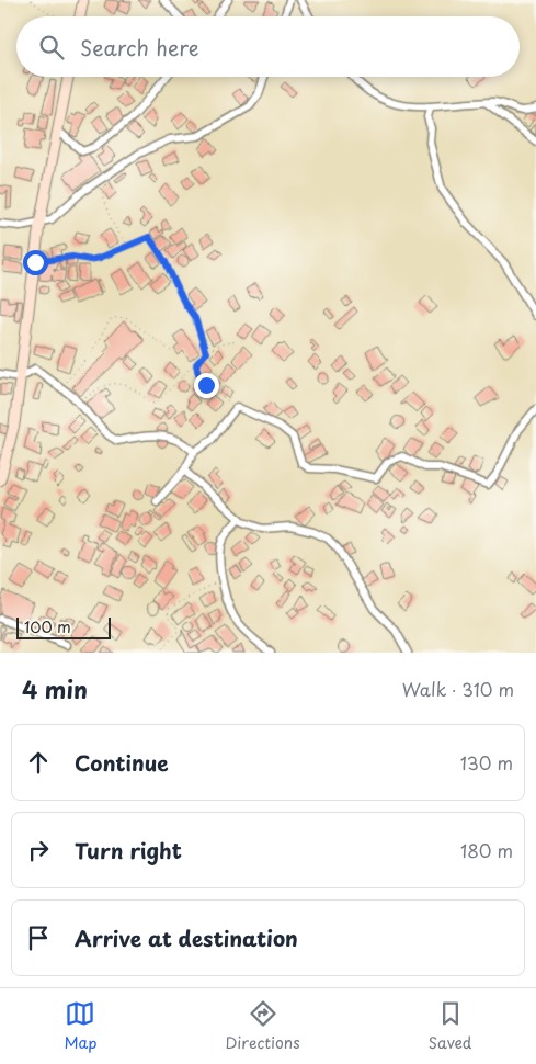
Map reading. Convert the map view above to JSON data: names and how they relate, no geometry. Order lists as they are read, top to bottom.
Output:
{
  "scale_bar": "100 m",
  "page": {
    "search": "Search here",
    "scale": "100 m",
    "heading": ["4 min", "Walk · 310 m"],
    "list": [
      ["Continue", "130 m"],
      ["Turn right", "180 m"],
      "Arrive at destination"
    ],
    "nav": ["Map", "Directions", "Saved"]
  }
}
